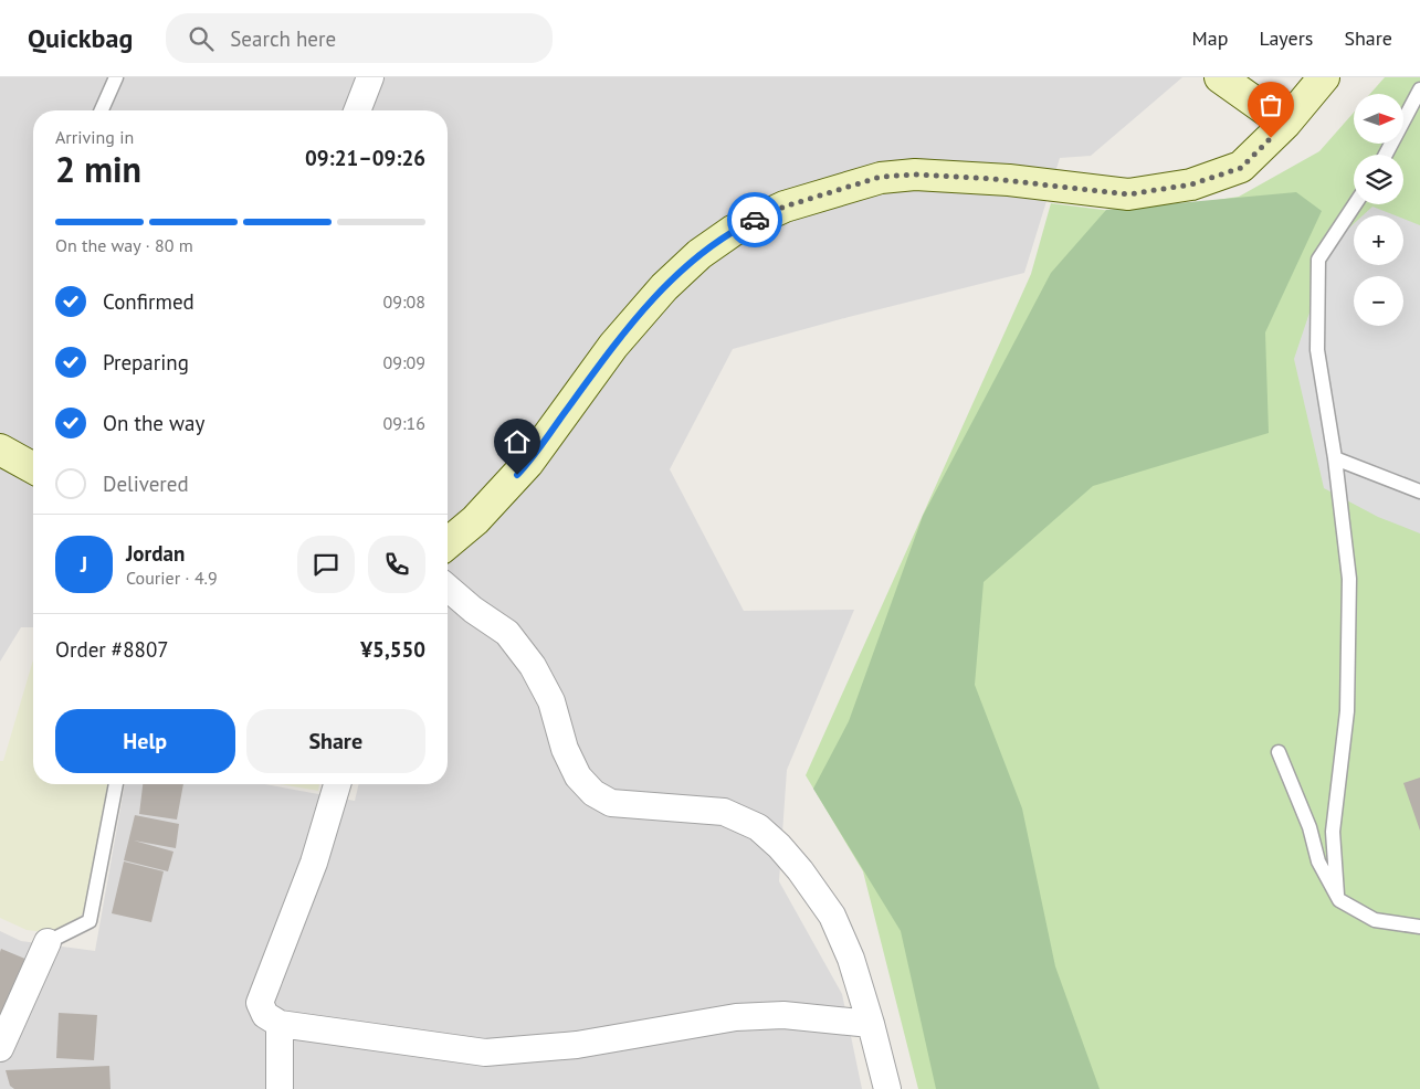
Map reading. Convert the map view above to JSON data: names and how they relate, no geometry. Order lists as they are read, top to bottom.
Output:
{
  "north": "right",
  "page": {
    "header": "Quickbag",
    "search": "Search here",
    "nav": ["Map", "Layers", "Share"],
    "map_buttons": ["+", "−"],
    "heading": ["2 min", "Arriving in", "09:21–09:26"],
    "panel": [
      "Jordan",
      "Courier · 4.9",
      "Order #8807",
      "¥5,550"
    ],
    "bar": "On the way · 80 m",
    "list": [
      ["Confirmed", "09:08"],
      ["Preparing", "09:09"],
      ["On the way", "09:16"],
      "Delivered"
    ],
    "round": "J",
    "buttons": ["Help", "Share"]
  }
}
